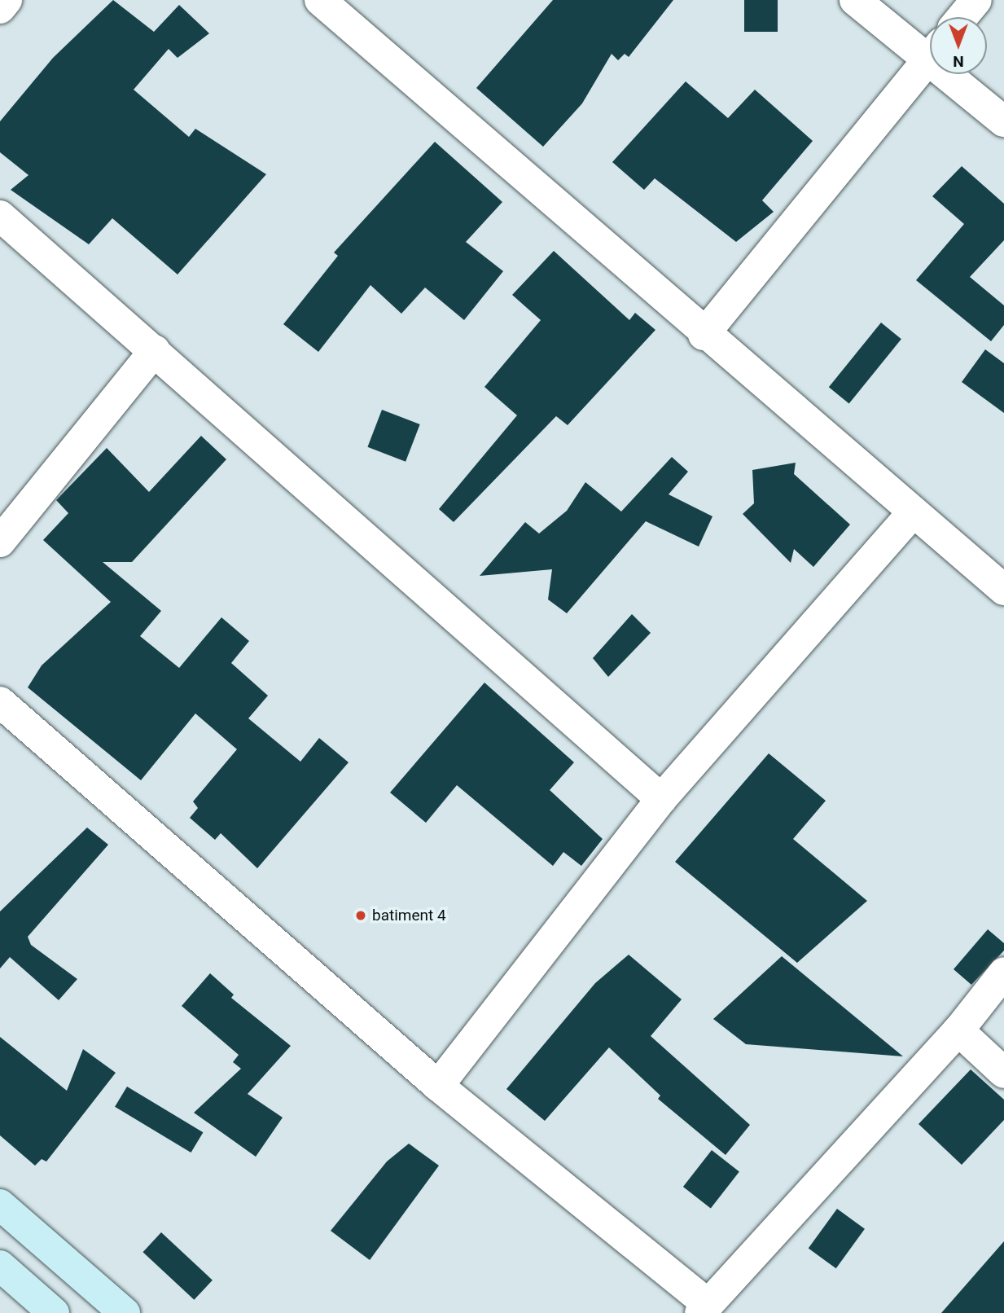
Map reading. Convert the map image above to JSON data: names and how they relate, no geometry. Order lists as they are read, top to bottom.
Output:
{
  "places": ["batiment 4"],
  "north": "bottom"
}
